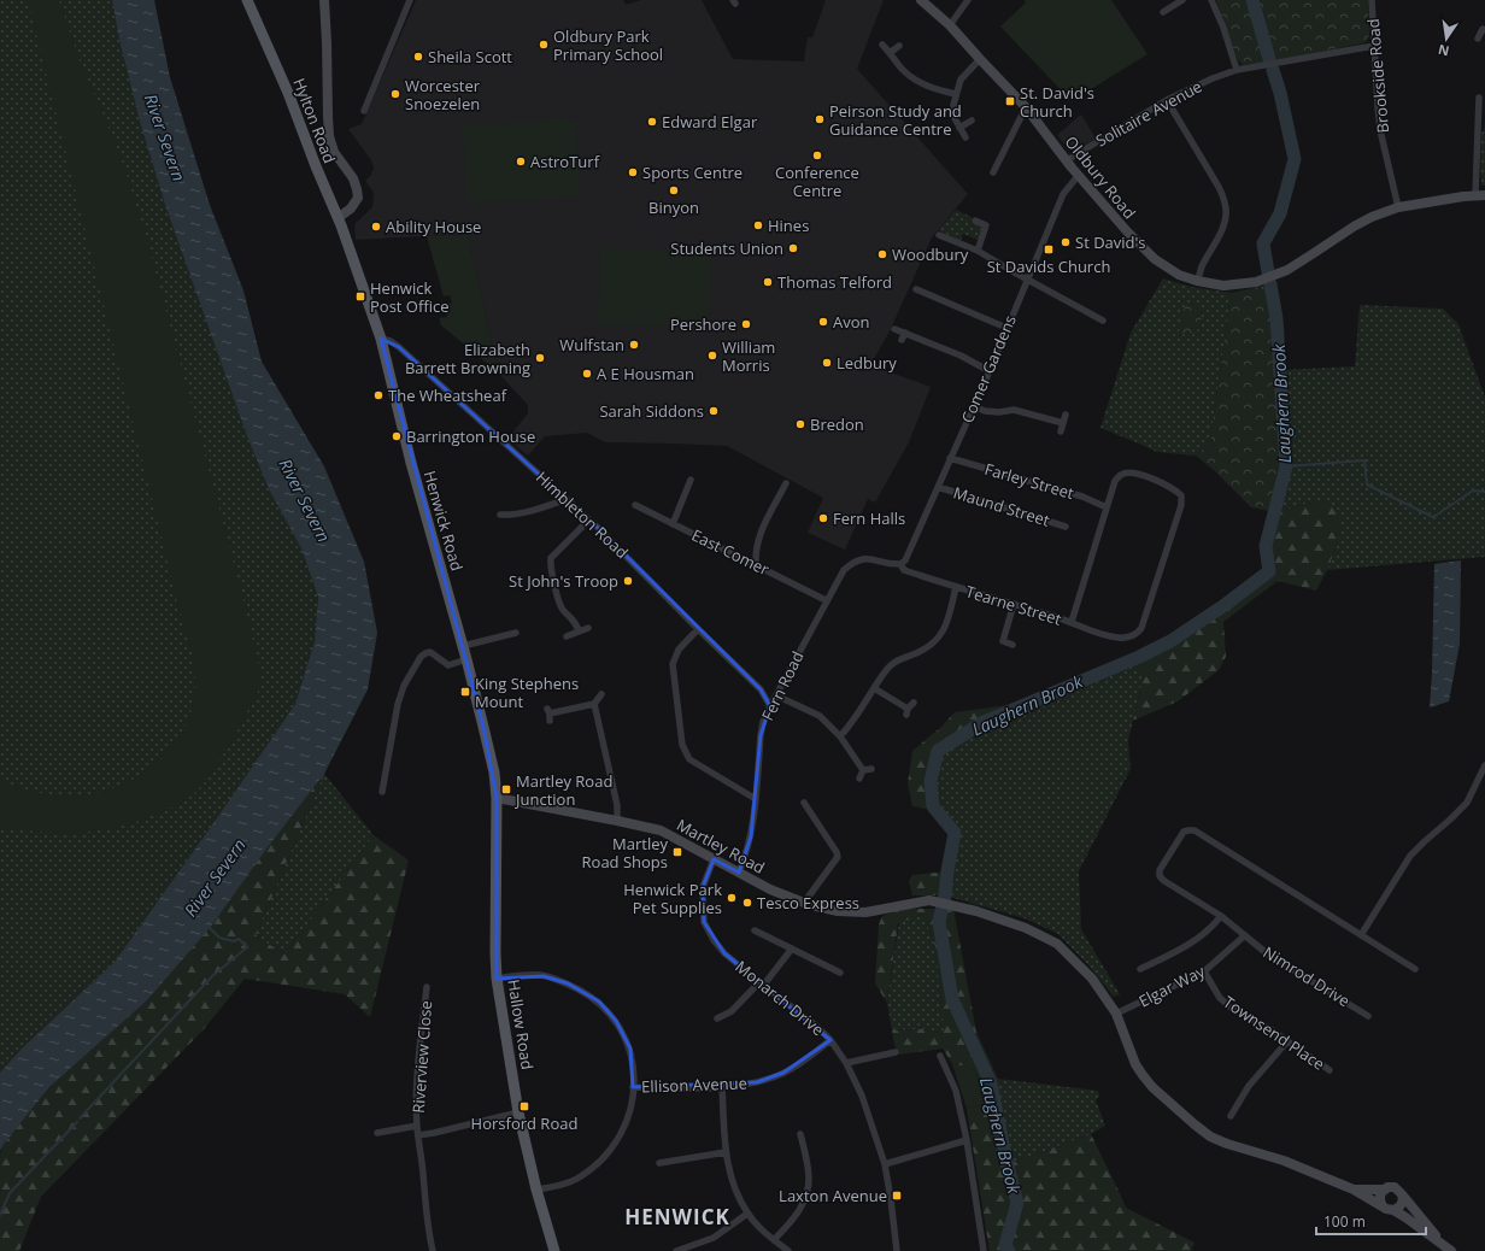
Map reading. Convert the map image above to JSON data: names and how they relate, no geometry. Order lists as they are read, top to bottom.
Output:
{
  "streets": {
    "main road": [
      "Hylton Road",
      "Oldbury Road",
      "Henwick Road",
      "Martley Road",
      "Hallow Road"
    ],
    "street": [
      "Brookside Road",
      "Solitaire Avenue",
      "Comer Gardens",
      "Farley Street",
      "Maund Street",
      "Himbleton Road",
      "East Comer",
      "Tearne Street",
      "Fern Road",
      "Nimrod Drive",
      "Elgar Way",
      "Monarch Drive",
      "Townsend Place",
      "Riverview Close",
      "Ellison Avenue"
    ]
  },
  "crossings": [
    ["Brookside Road", "Solitaire Avenue"],
    ["Brookside Road", "Oldbury Road"],
    ["Solitaire Avenue", "Oldbury Road"],
    ["Hylton Road", "Henwick Road"],
    ["Oldbury Road", "Comer Gardens"],
    ["Comer Gardens", "Farley Street"],
    ["Comer Gardens", "Maund Street"],
    ["Comer Gardens", "Tearne Street"],
    ["Comer Gardens", "Fern Road"],
    ["Farley Street", "Tearne Street"],
    ["Himbleton Road", "Henwick Road"],
    ["Himbleton Road", "Fern Road"],
    ["Henwick Road", "Martley Road"],
    ["Henwick Road", "Hallow Road"],
    ["East Comer", "Fern Road"],
    ["Tearne Street", "Fern Road"],
    ["Fern Road", "Martley Road"],
    ["Martley Road", "Elgar Way"],
    ["Martley Road", "Monarch Drive"],
    ["Martley Road", "Hallow Road"],
    ["Nimrod Drive", "Elgar Way"],
    ["Elgar Way", "Townsend Place"],
    ["Monarch Drive", "Ellison Avenue"]
  ],
  "districts": ["HENWICK"],
  "water": ["River Severn", "Laughern Brook"],
  "places": {
    "other": [
      "Oldbury Park Primary School",
      "Sheila Scott",
      "Worcester Snoezelen",
      "Peirson Study and Guidance Centre",
      "Edward Elgar",
      "Conference Centre",
      "AstroTurf",
      "Sports Centre",
      "Binyon",
      "Hines",
      "Ability House",
      "St David's",
      "Students Union",
      "Woodbury",
      "Thomas Telford",
      "Avon",
      "Pershore",
      "Wulfstan",
      "William Morris",
      "Elizabeth Barrett Browning",
      "Ledbury",
      "A E Housman",
      "The Wheatsheaf",
      "Sarah Siddons",
      "Bredon",
      "Barrington House",
      "Fern Halls",
      "St John's Troop",
      "Henwick Park Pet Supplies",
      "Tesco Express"
    ],
    "transit": [
      "St. David's Church",
      "St Davids Church",
      "Henwick Post Office",
      "King Stephens Mount",
      "Martley Road Junction",
      "Martley Road Shops",
      "Horsford Road",
      "Laxton Avenue"
    ]
  },
  "scale_bar": "100 m",
  "north": "bottom"
}
